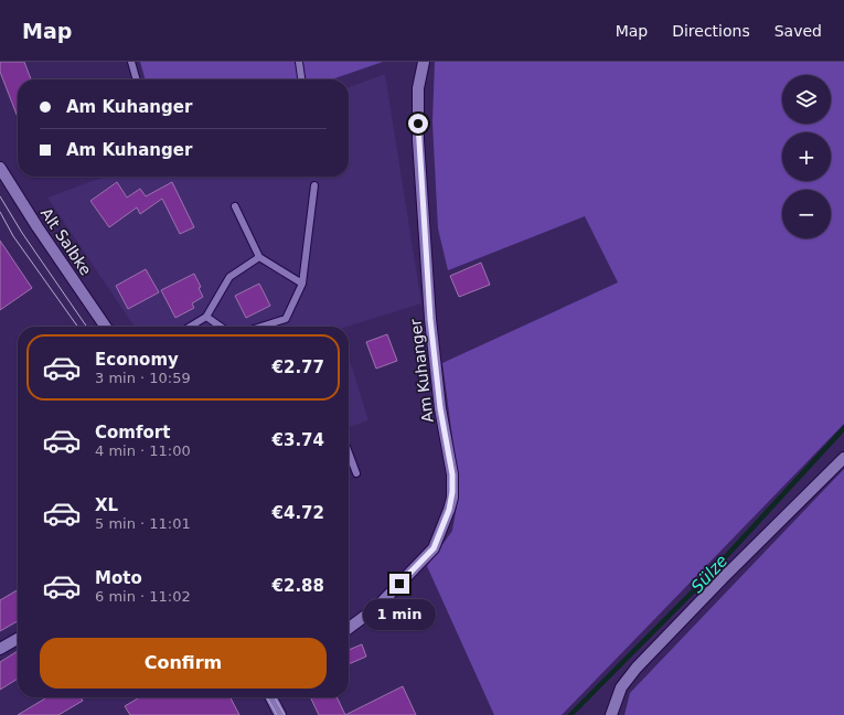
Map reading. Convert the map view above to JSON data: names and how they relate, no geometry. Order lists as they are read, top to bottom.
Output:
{
  "streets": {
    "street": ["Alt Salbke", "Am Kuhanger"]
  },
  "water": ["Sülze"],
  "page": {
    "header": "Map",
    "nav": ["Map", "Directions", "Saved"],
    "map_buttons": ["+", "−"],
    "banner": ["Am Kuhanger", "Am Kuhanger"],
    "list": [
      {
        "name": "Economy",
        "note": "3 min · 10:59",
        "value": "€2.77"
      },
      {
        "name": "Comfort",
        "note": "4 min · 11:00",
        "value": "€3.74"
      },
      {
        "name": "XL",
        "note": "5 min · 11:01",
        "value": "€4.72"
      },
      {
        "name": "Moto",
        "note": "6 min · 11:02",
        "value": "€2.88"
      }
    ],
    "bubble": "1 min",
    "buttons": "Confirm"
  }
}
